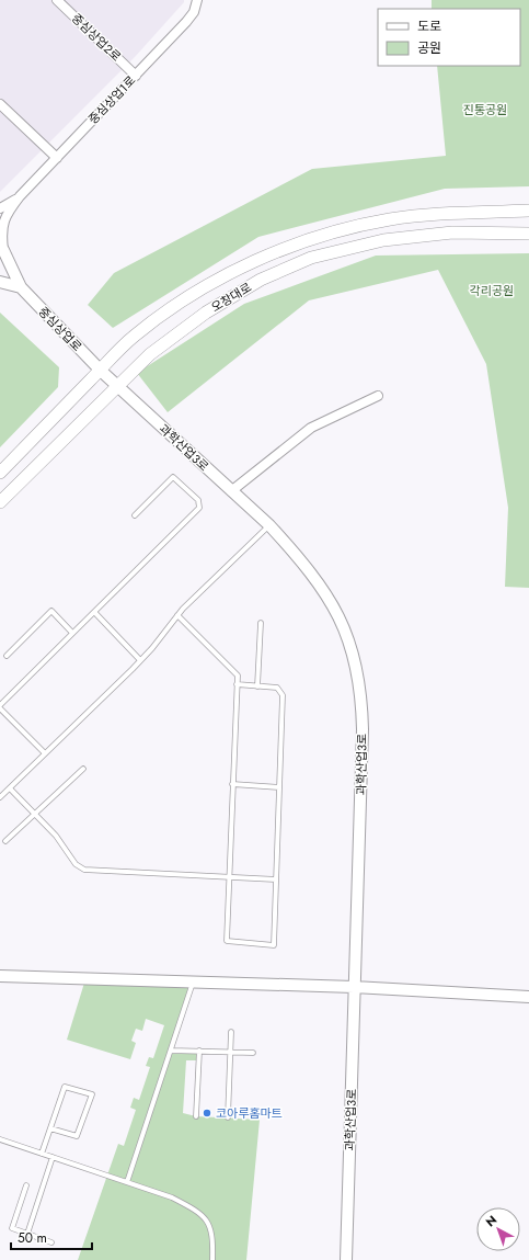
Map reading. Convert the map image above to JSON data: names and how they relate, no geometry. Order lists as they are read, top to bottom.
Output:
{
  "streets": {
    "main road": ["오창대로"],
    "street": [
      "중심상업2로",
      "중심상업1로",
      "중심상업로",
      "과학산업3로"
    ]
  },
  "crossings": [
    ["중심상업2로", "중심상업1로"],
    ["오창대로", "중심상업로"],
    ["오창대로", "과학산업3로"],
    ["중심상업로", "과학산업3로"]
  ],
  "parks": ["진통공원", "각리공원"],
  "places": ["코아루홈마트"],
  "legend": ["도로", "공원"],
  "scale_bar": "50 m",
  "north": "top left"
}
